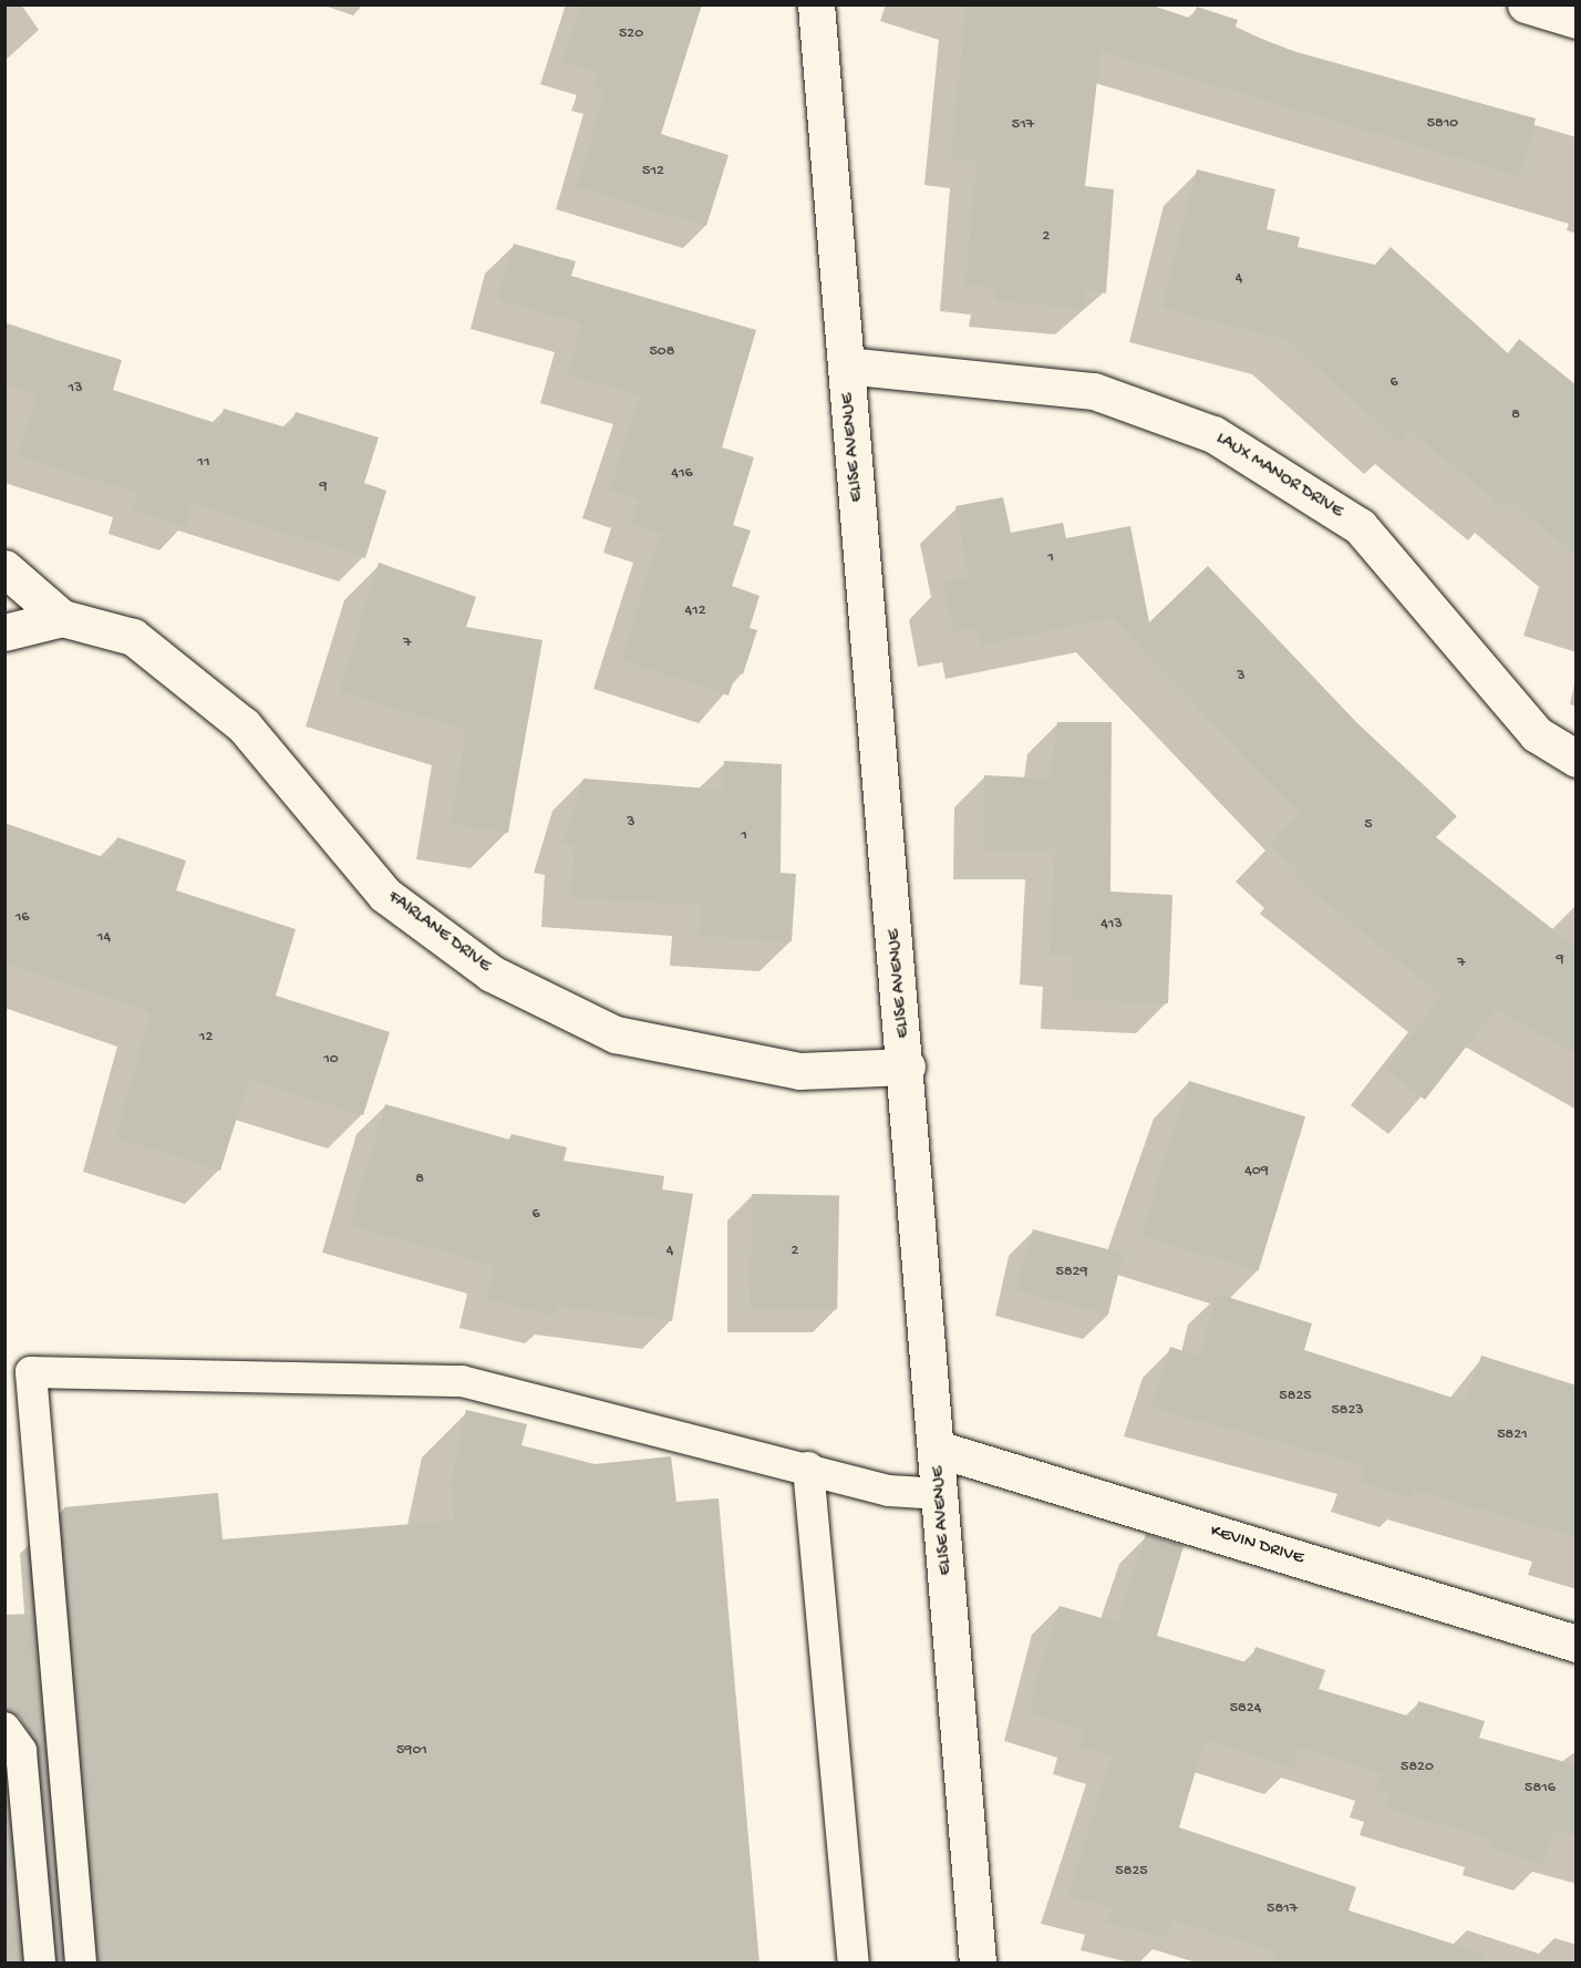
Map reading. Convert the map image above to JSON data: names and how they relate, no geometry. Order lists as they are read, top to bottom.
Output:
{
  "streets": {
    "street": [
      "ELISE AVENUE",
      "LAUX MANOR DRIVE",
      "FAIRLANE DRIVE",
      "KEVIN DRIVE"
    ]
  },
  "crossings": [
    ["ELISE AVENUE", "LAUX MANOR DRIVE"],
    ["ELISE AVENUE", "FAIRLANE DRIVE"],
    ["ELISE AVENUE", "KEVIN DRIVE"]
  ],
  "house_numbers": [
    "520",
    "5810",
    "517",
    "512",
    "2",
    "4",
    "508",
    "6",
    "13",
    "8",
    "11",
    "416",
    "9",
    "1",
    "412",
    "7",
    "3",
    "3",
    "5",
    "1",
    "16",
    "413",
    "14",
    "9",
    "7",
    "12",
    "10",
    "409",
    "8",
    "6",
    "4",
    "2",
    "5829",
    "5825",
    "5823",
    "5821",
    "5824",
    "5901",
    "5820",
    "5816",
    "5825",
    "5817"
  ]
}
